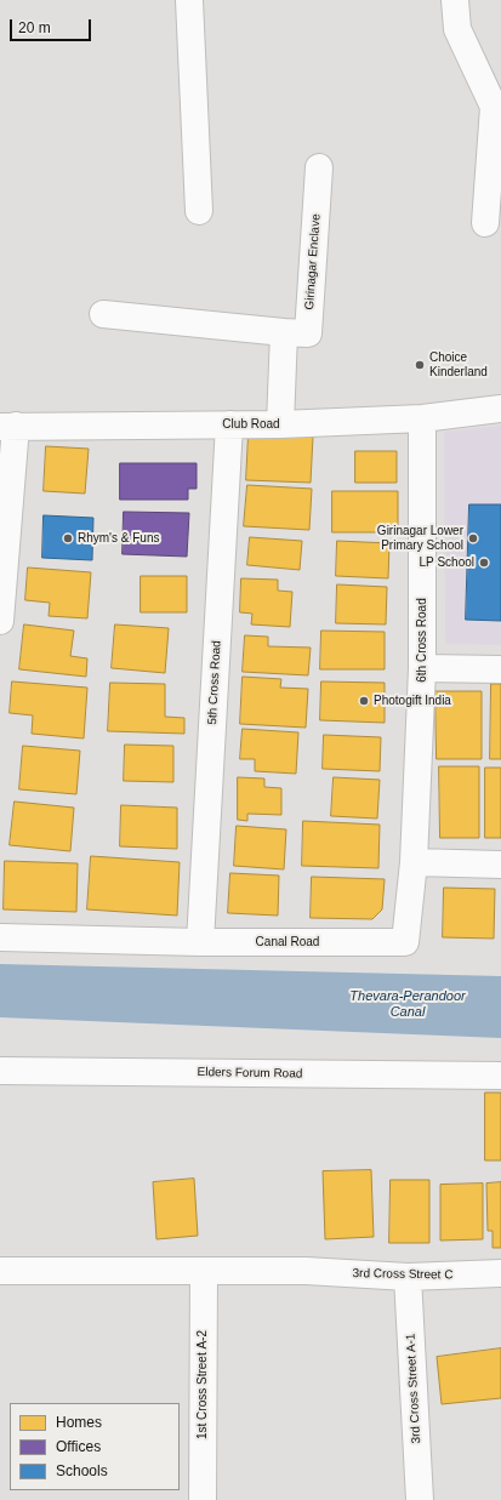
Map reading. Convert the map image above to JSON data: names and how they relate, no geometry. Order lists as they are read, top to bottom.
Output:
{
  "streets": {
    "street": [
      "Girinagar Enclave",
      "Club Road",
      "6th Cross Road",
      "5th Cross Road",
      "Canal Road",
      "Elders Forum Road",
      "3rd Cross Street C",
      "1st Cross Street A-2",
      "3rd Cross Street A-1"
    ]
  },
  "crossings": [
    ["Club Road", "6th Cross Road"],
    ["Club Road", "5th Cross Road"],
    ["6th Cross Road", "Canal Road"],
    ["5th Cross Road", "Canal Road"],
    ["3rd Cross Street C", "1st Cross Street A-2"],
    ["3rd Cross Street C", "3rd Cross Street A-1"]
  ],
  "water": ["Thevara-Perandoor Canal"],
  "places": [
    "Choice Kinderland",
    "Rhym's & Funs",
    "Girinagar Lower Primary School",
    "LP School",
    "Photogift India"
  ],
  "legend": ["Homes", "Offices", "Schools"],
  "scale_bar": "20 m"
}
